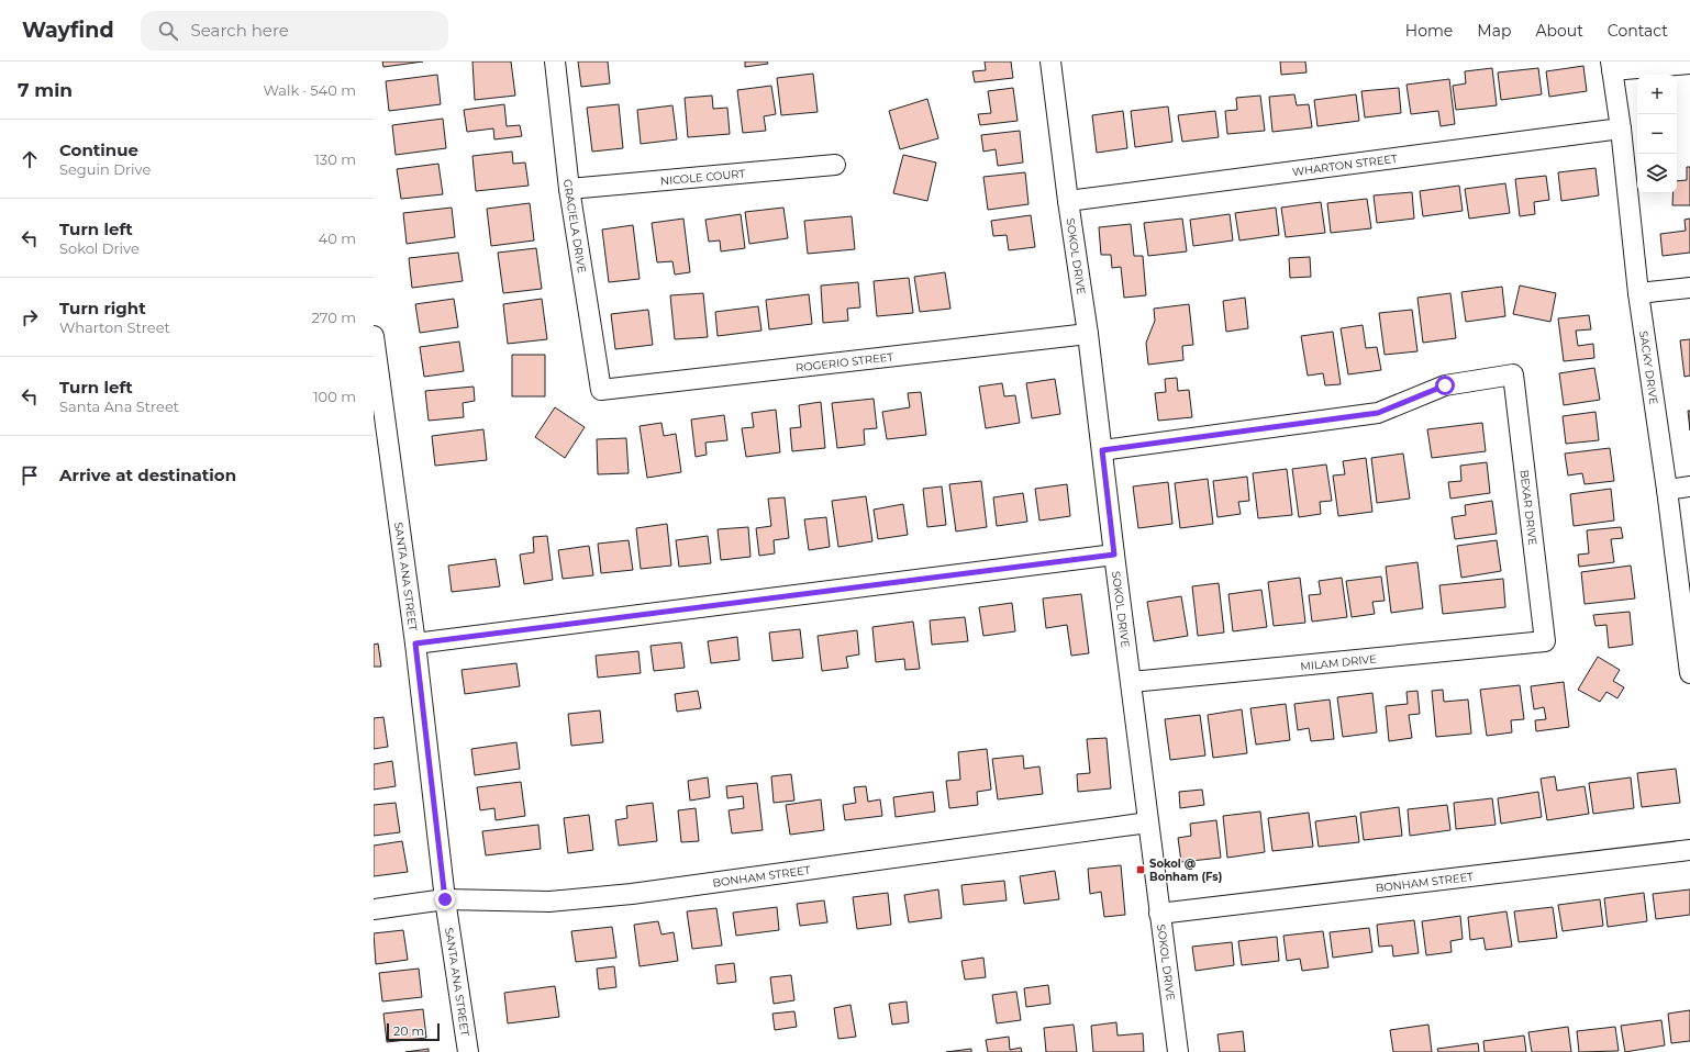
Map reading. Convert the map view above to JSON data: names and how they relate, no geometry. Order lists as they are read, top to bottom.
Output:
{
  "streets": {
    "street": [
      "WHARTON STREET",
      "NICOLE COURT",
      "GRACIELA DRIVE",
      "SOKOL DRIVE",
      "ROGERIO STREET",
      "SACKY DRIVE",
      "BEXAR DRIVE",
      "SANTA ANA STREET",
      "MILAM DRIVE",
      "BONHAM STREET"
    ]
  },
  "crossings": [
    ["WHARTON STREET", "SOKOL DRIVE"],
    ["WHARTON STREET", "SACKY DRIVE"],
    ["NICOLE COURT", "GRACIELA DRIVE"],
    ["GRACIELA DRIVE", "ROGERIO STREET"],
    ["SOKOL DRIVE", "ROGERIO STREET"],
    ["SOKOL DRIVE", "BEXAR DRIVE"],
    ["SOKOL DRIVE", "MILAM DRIVE"],
    ["SOKOL DRIVE", "BONHAM STREET"],
    ["BEXAR DRIVE", "MILAM DRIVE"],
    ["SANTA ANA STREET", "BONHAM STREET"]
  ],
  "places": {
    "transit": ["Sokol @ Bonham (Fs)"]
  },
  "scale_bar": "20 m",
  "page": {
    "header": "Wayfind",
    "search": "Search here",
    "nav": [
      "Home",
      "Map",
      "About",
      "Contact"
    ],
    "heading": ["7 min", "Walk · 540 m"],
    "map_buttons": ["+", "−"],
    "list": [
      ["Continue", "Seguin Drive", "130 m"],
      ["Turn left", "Sokol Drive", "40 m"],
      ["Turn right", "Wharton Street", "270 m"],
      ["Turn left", "Santa Ana Street", "100 m"],
      "Arrive at destination"
    ],
    "scale": "20 m"
  }
}
